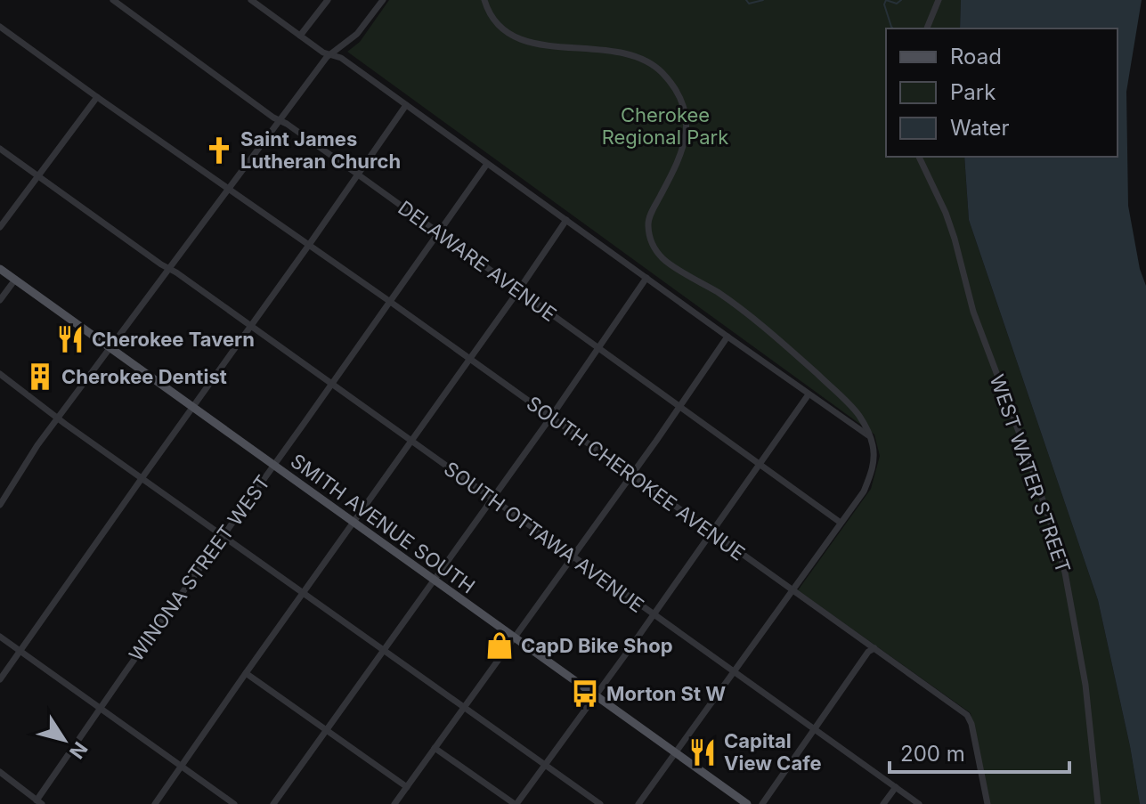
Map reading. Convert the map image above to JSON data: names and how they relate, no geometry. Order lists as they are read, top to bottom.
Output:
{
  "streets": {
    "main road": ["SMITH AVENUE SOUTH"],
    "street": [
      "DELAWARE AVENUE",
      "WEST WATER STREET",
      "SOUTH CHEROKEE AVENUE",
      "SOUTH OTTAWA AVENUE",
      "WINONA STREET WEST"
    ]
  },
  "crossings": [
    ["DELAWARE AVENUE", "WINONA STREET WEST"],
    ["SOUTH CHEROKEE AVENUE", "WINONA STREET WEST"],
    ["SMITH AVENUE SOUTH", "WINONA STREET WEST"],
    ["SOUTH OTTAWA AVENUE", "WINONA STREET WEST"]
  ],
  "parks": ["Cherokee Regional Park"],
  "places": {
    "church": ["Saint James Lutheran Church"],
    "restaurant": ["Cherokee Tavern", "Capital View Cafe"],
    "building": ["Cherokee Dentist"],
    "shop": ["CapD Bike Shop"],
    "bus stop": ["Morton St W"]
  },
  "legend": ["Road", "Park", "Water"],
  "scale_bar": "200 m",
  "north": "bottom right"
}
